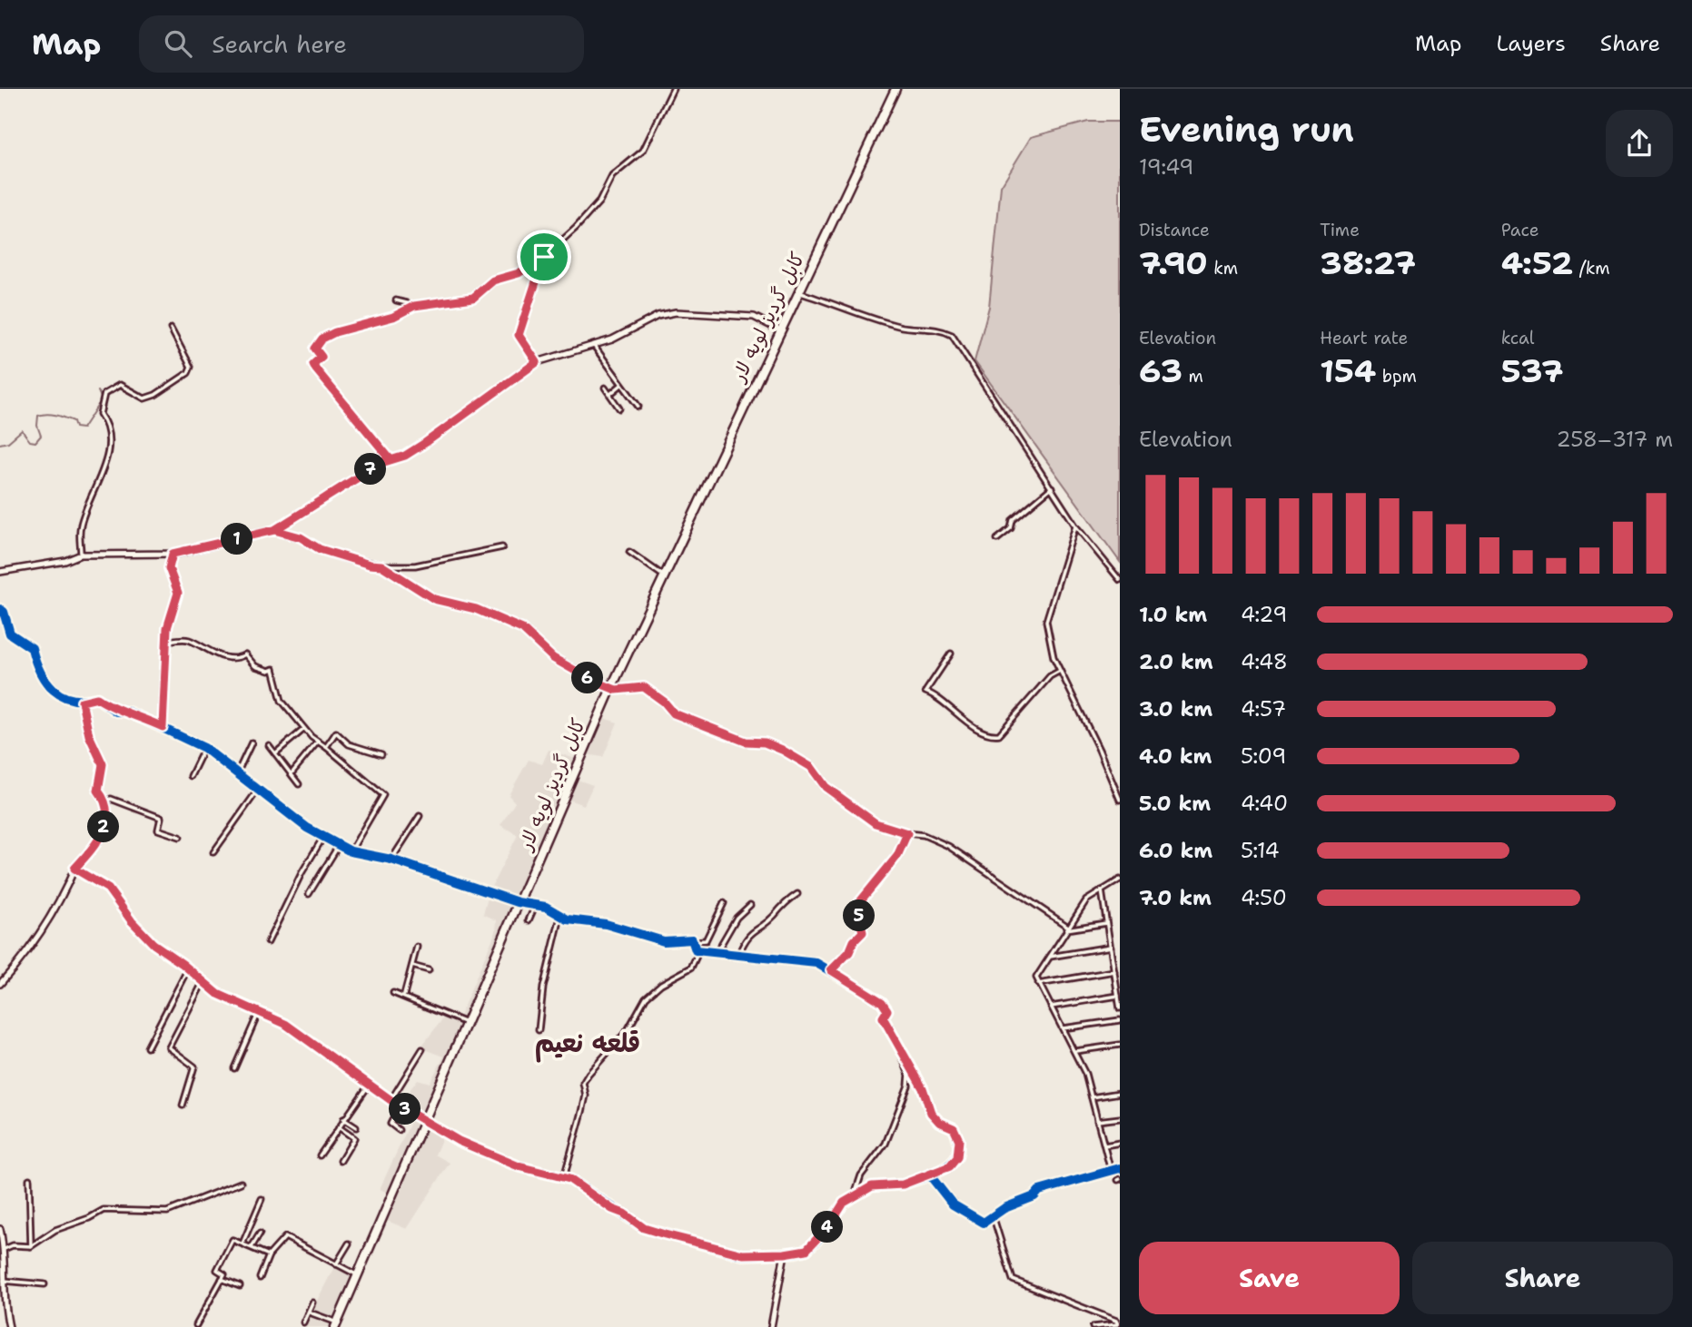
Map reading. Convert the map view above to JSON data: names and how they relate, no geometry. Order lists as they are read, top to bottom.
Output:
{
  "streets": {
    "highway": ["کابل گردیز لویه لار"]
  },
  "districts": ["قلعه نعيم"],
  "page": {
    "header": "Map",
    "search": "Search here",
    "nav": ["Map", "Layers", "Share"],
    "heading": ["Evening run", "19:49"],
    "stats": [
      ["Distance", "7.90 km"],
      ["Time", "38:27"],
      ["Pace", "4:52 /km"],
      ["Elevation", "63 m"],
      ["Heart rate", "154 bpm"],
      ["kcal", "537"]
    ],
    "chart": ["Elevation", "258–317 m"],
    "pins": [
      "7",
      "1",
      "6",
      "2",
      "5",
      "3",
      "4"
    ],
    "list": [
      {
        "name": "1.0 km",
        "note": "4:29"
      },
      {
        "name": "2.0 km",
        "note": "4:48"
      },
      {
        "name": "3.0 km",
        "note": "4:57"
      },
      {
        "name": "4.0 km",
        "note": "5:09"
      },
      {
        "name": "5.0 km",
        "note": "4:40"
      },
      {
        "name": "6.0 km",
        "note": "5:14"
      },
      {
        "name": "7.0 km",
        "note": "4:50"
      }
    ],
    "buttons": ["Save", "Share"]
  }
}
